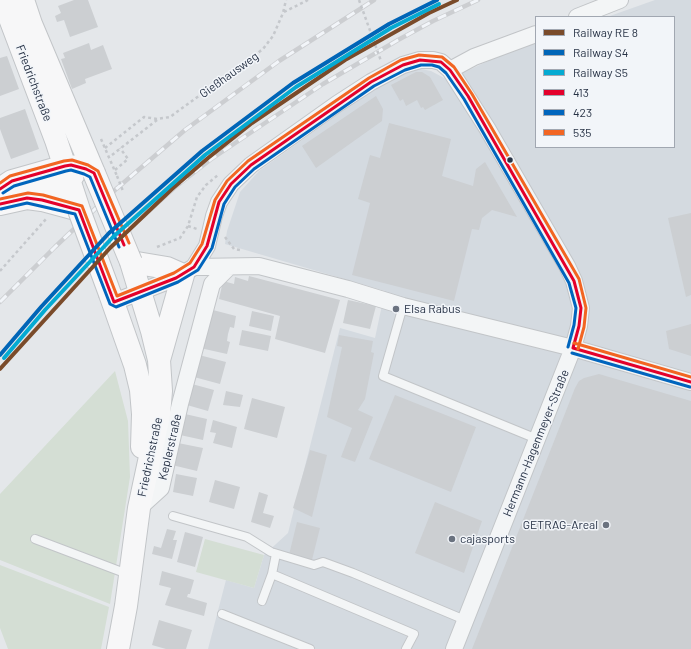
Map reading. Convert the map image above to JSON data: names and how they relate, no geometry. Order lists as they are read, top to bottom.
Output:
{
  "streets": {
    "main road": ["Friedrichstraße"],
    "street": ["Hermann-Hagenmeyer-Straße", "Keplerstraße"],
    "path": ["Gießhausweg"]
  },
  "crossings": [
    ["Friedrichstraße", "Keplerstraße"]
  ],
  "places": ["Elsa Rabus", "GETRAG-Areal", "cajasports"],
  "lines": [
    "rail line S4",
    "rail line S5",
    "transit line 535",
    "transit line 413",
    "transit line 423"
  ],
  "legend": [
    "Railway RE 8",
    "Railway S4",
    "Railway S5",
    "413",
    "423",
    "535"
  ]
}
